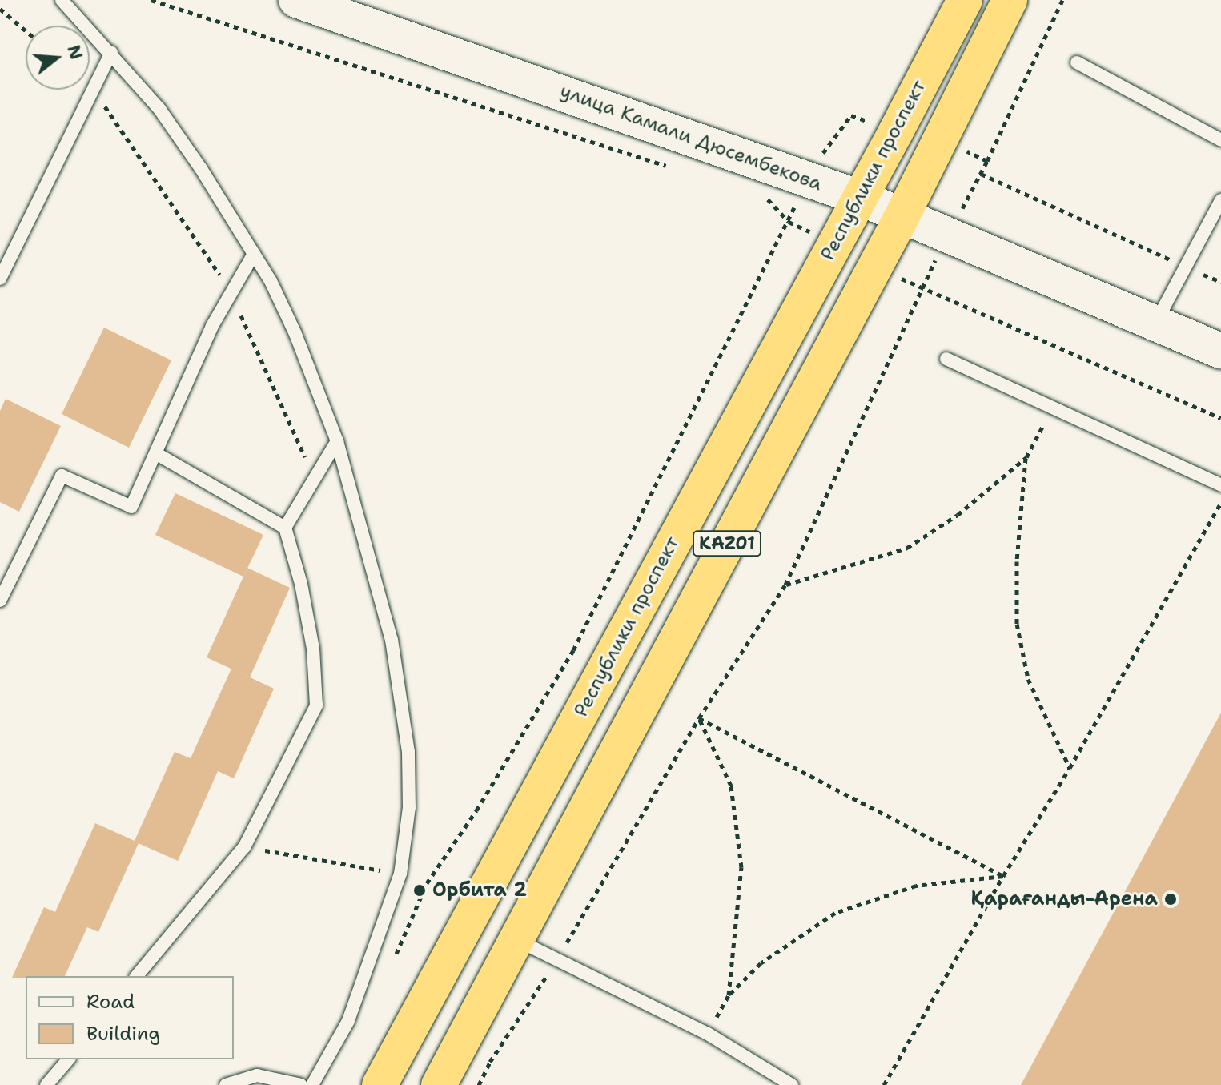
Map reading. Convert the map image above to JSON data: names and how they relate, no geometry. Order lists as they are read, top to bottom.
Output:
{
  "streets": {
    "highway": ["Республики проспект", "KАZ01"],
    "main road": ["улица Камали Дюсембекова"]
  },
  "crossings": [
    ["улица Камали Дюсембекова", "Республики проспект"],
    ["улица Камали Дюсембекова", "KАZ01"]
  ],
  "places": ["Орбита 2", "Қарағанды-Арена"],
  "legend": ["Road", "Building"],
  "north": "right"
}
